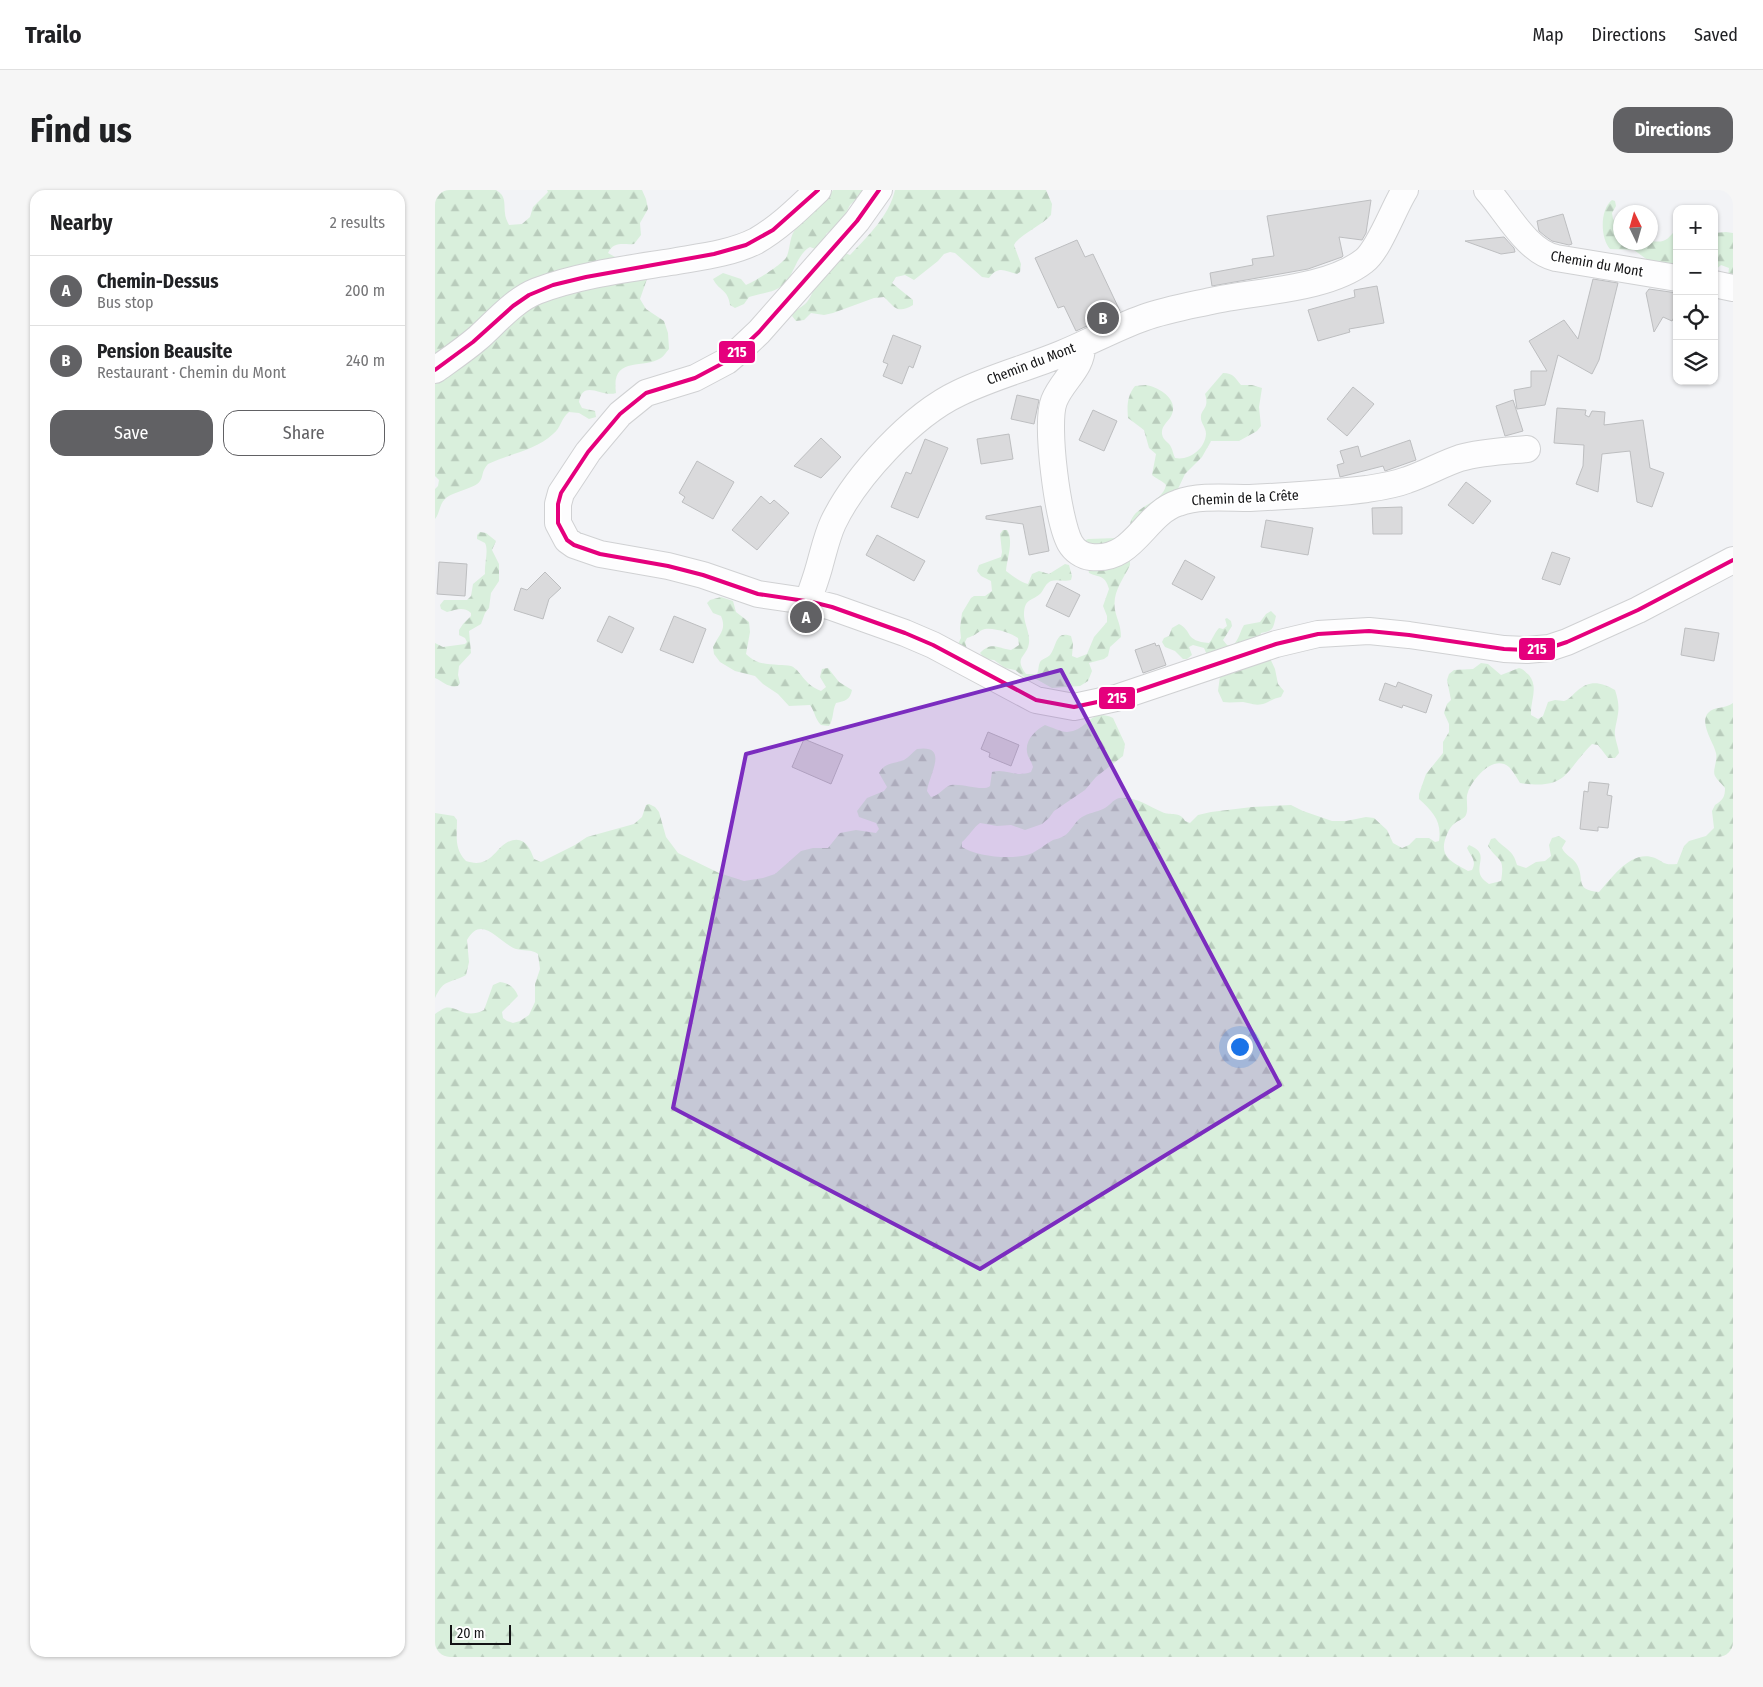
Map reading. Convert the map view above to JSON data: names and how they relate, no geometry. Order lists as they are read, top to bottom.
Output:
{
  "streets": {
    "street": ["Chemin du Mont", "Chemin de la Crête"]
  },
  "crossings": [
    ["Chemin du Mont", "Chemin de la Crête"]
  ],
  "lines": ["transit line 215"],
  "scale_bar": "20 m",
  "north": "top",
  "page": {
    "header": "Trailo",
    "nav": ["Map", "Directions", "Saved"],
    "buttons": [
      "Directions",
      ["Save", "Share"]
    ],
    "title": "Find us",
    "heading": ["Nearby", "2 results"],
    "map_buttons": ["+", "−"],
    "list": [
      {
        "mark": "A",
        "name": "Chemin-Dessus",
        "note": "Bus stop",
        "value": "200 m"
      },
      {
        "mark": "B",
        "name": "Pension Beausite",
        "note": "Restaurant · Chemin du Mont",
        "value": "240 m"
      }
    ],
    "pins": ["B", "A"],
    "scale": "20 m"
  }
}
